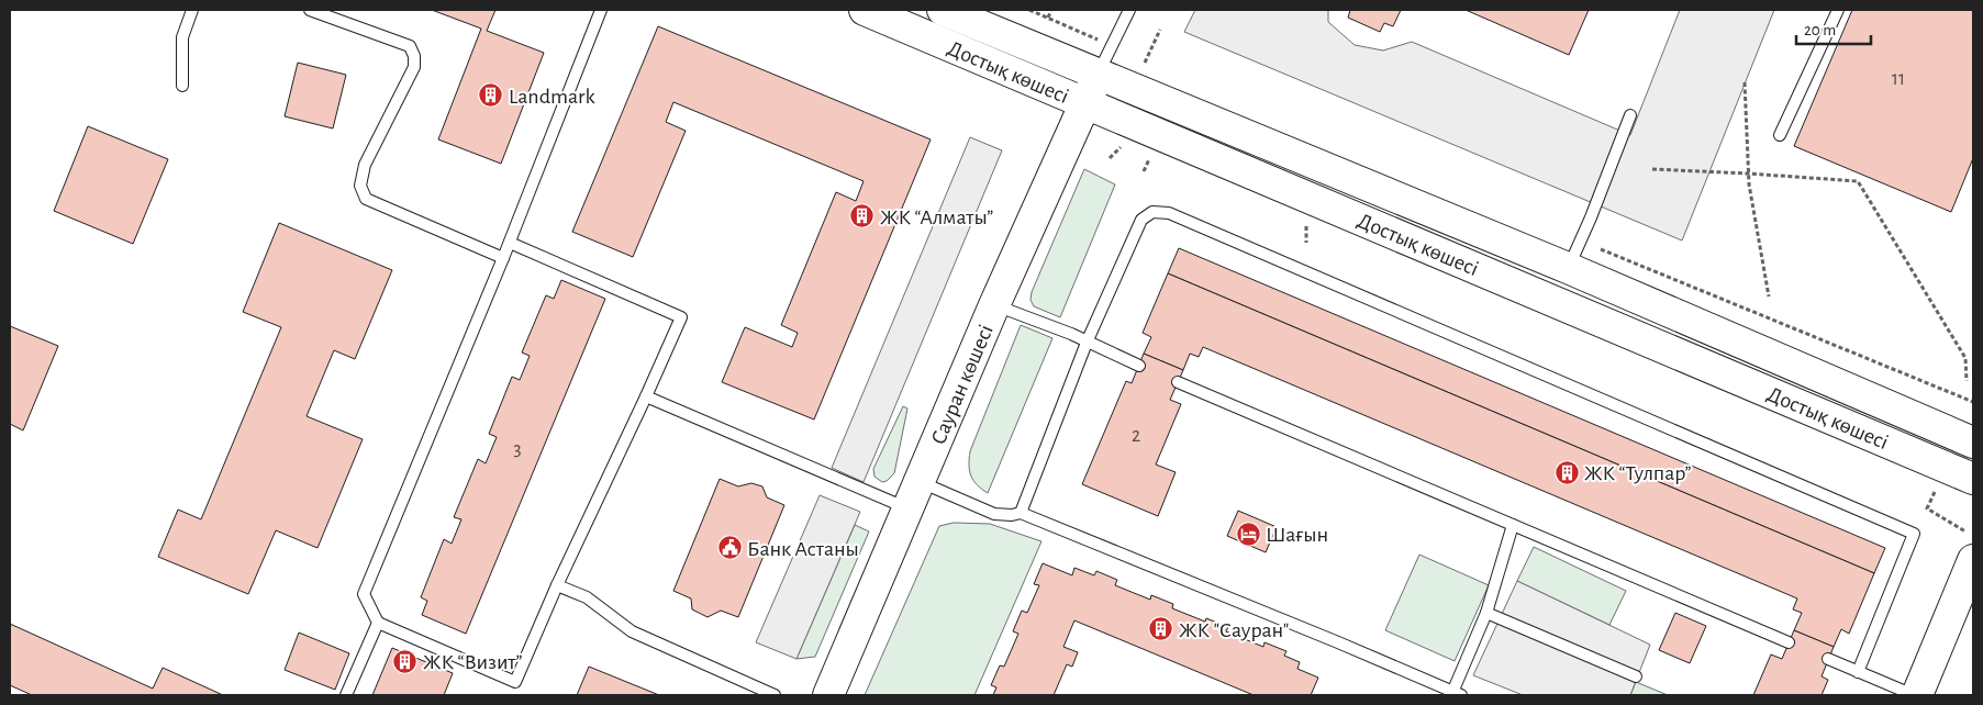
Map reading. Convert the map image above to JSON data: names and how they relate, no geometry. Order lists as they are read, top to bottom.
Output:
{
  "streets": {
    "street": ["Достық көшесі", "Сауран көшесі"]
  },
  "crossings": [
    ["Достық көшесі", "Сауран көшесі"]
  ],
  "places": {
    "building": [
      "Landmark",
      "ЖК “Алматы”",
      "ЖК “Тулпар”",
      "ЖК \"Сауран\"",
      "ЖК “Визит”"
    ],
    "hotel": ["Шағын"],
    "public building": ["Банк Астаны"]
  },
  "house_numbers": ["11", "2", "3"],
  "scale_bar": "20 m"
}
